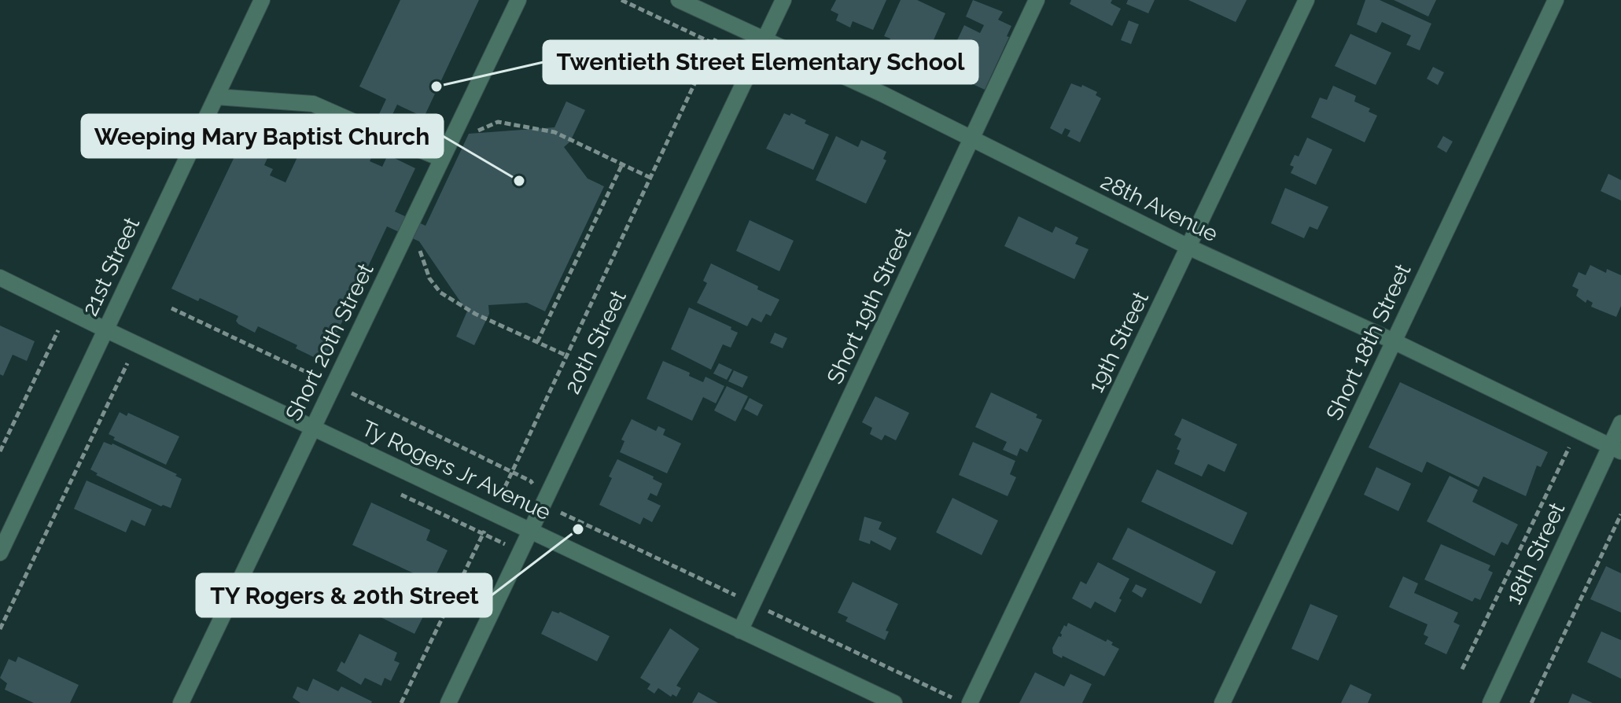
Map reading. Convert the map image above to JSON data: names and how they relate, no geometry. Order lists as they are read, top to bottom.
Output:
{
  "streets": {
    "street": [
      "28th Avenue",
      "21st Street",
      "Short 19th Street",
      "Short 20th Street",
      "20th Street",
      "19th Street",
      "Short 18th Street",
      "Ty Rogers Jr Avenue",
      "18th Street"
    ]
  },
  "crossings": [
    ["28th Avenue", "Short 19th Street"],
    ["28th Avenue", "20th Street"],
    ["28th Avenue", "19th Street"],
    ["28th Avenue", "Short 18th Street"],
    ["28th Avenue", "18th Street"],
    ["21st Street", "Ty Rogers Jr Avenue"],
    ["Short 19th Street", "Ty Rogers Jr Avenue"],
    ["Short 20th Street", "Ty Rogers Jr Avenue"],
    ["20th Street", "Ty Rogers Jr Avenue"]
  ],
  "places": ["Twentieth Street Elementary School", "Weeping Mary Baptist Church", "TY Rogers & 20th Street"]
}
